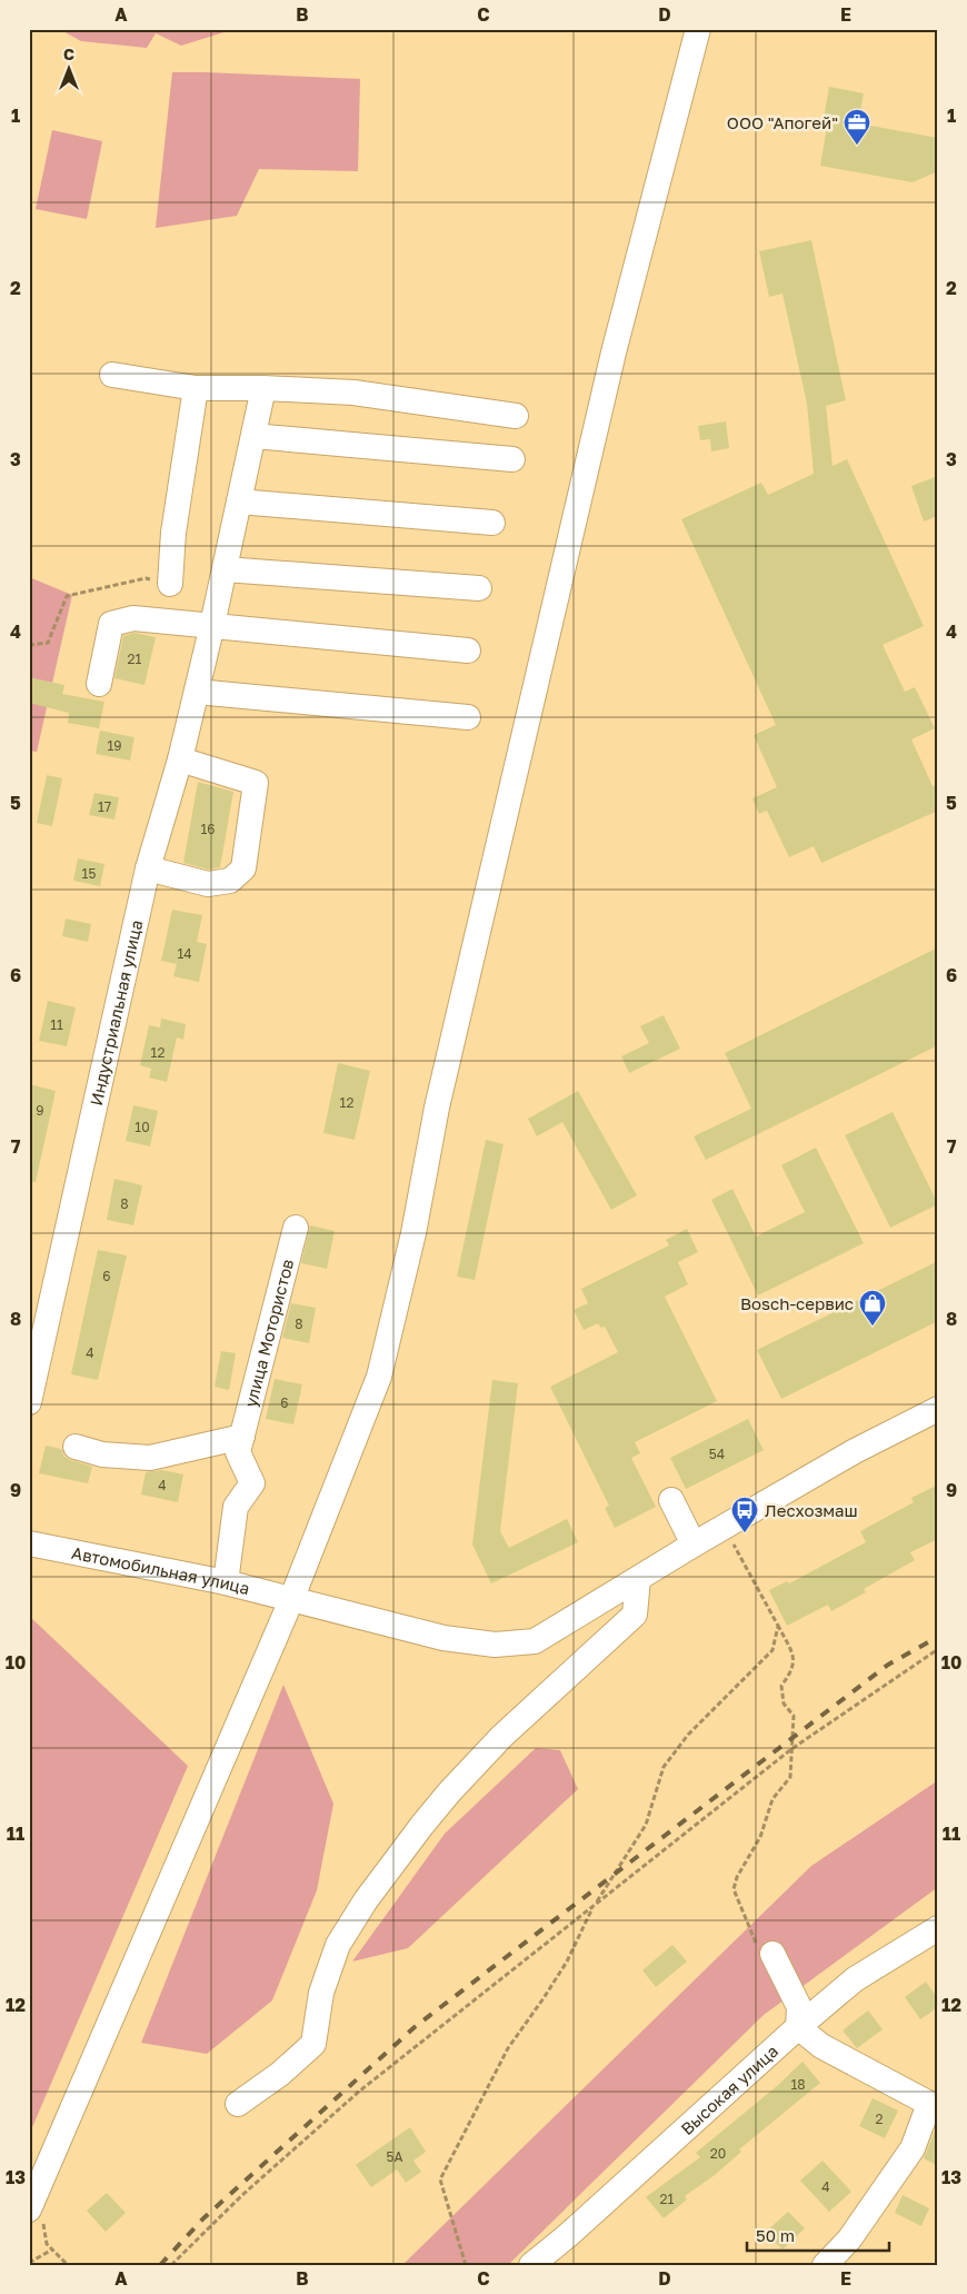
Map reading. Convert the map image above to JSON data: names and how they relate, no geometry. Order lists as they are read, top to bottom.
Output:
{
  "streets": {
    "street": [
      "Индустриальная улица",
      "улица Мотористов",
      "Автомобильная улица",
      "Высокая улица"
    ]
  },
  "crossings": [
    ["улица Мотористов", "Автомобильная улица"]
  ],
  "places": {
    "office": ["ООО \"Апогей\""],
    "shop": ["Bosch-сервис"],
    "bus stop": ["Лесхозмаш"]
  },
  "house_numbers": [
    "21",
    "19",
    "17",
    "16",
    "15",
    "14",
    "11",
    "12",
    "12",
    "9",
    "10",
    "8",
    "6",
    "8",
    "4",
    "6",
    "54",
    "4",
    "18",
    "2",
    "20",
    "5А",
    "4",
    "21"
  ],
  "scale_bar": "50 m",
  "north": "top",
  "grid": {
    "columns": [
      "A",
      "B",
      "C",
      "D",
      "E"
    ],
    "rows": [
      "1",
      "2",
      "3",
      "4",
      "5",
      "6",
      "7",
      "8",
      "9",
      "10",
      "11",
      "12",
      "13"
    ]
  }
}
